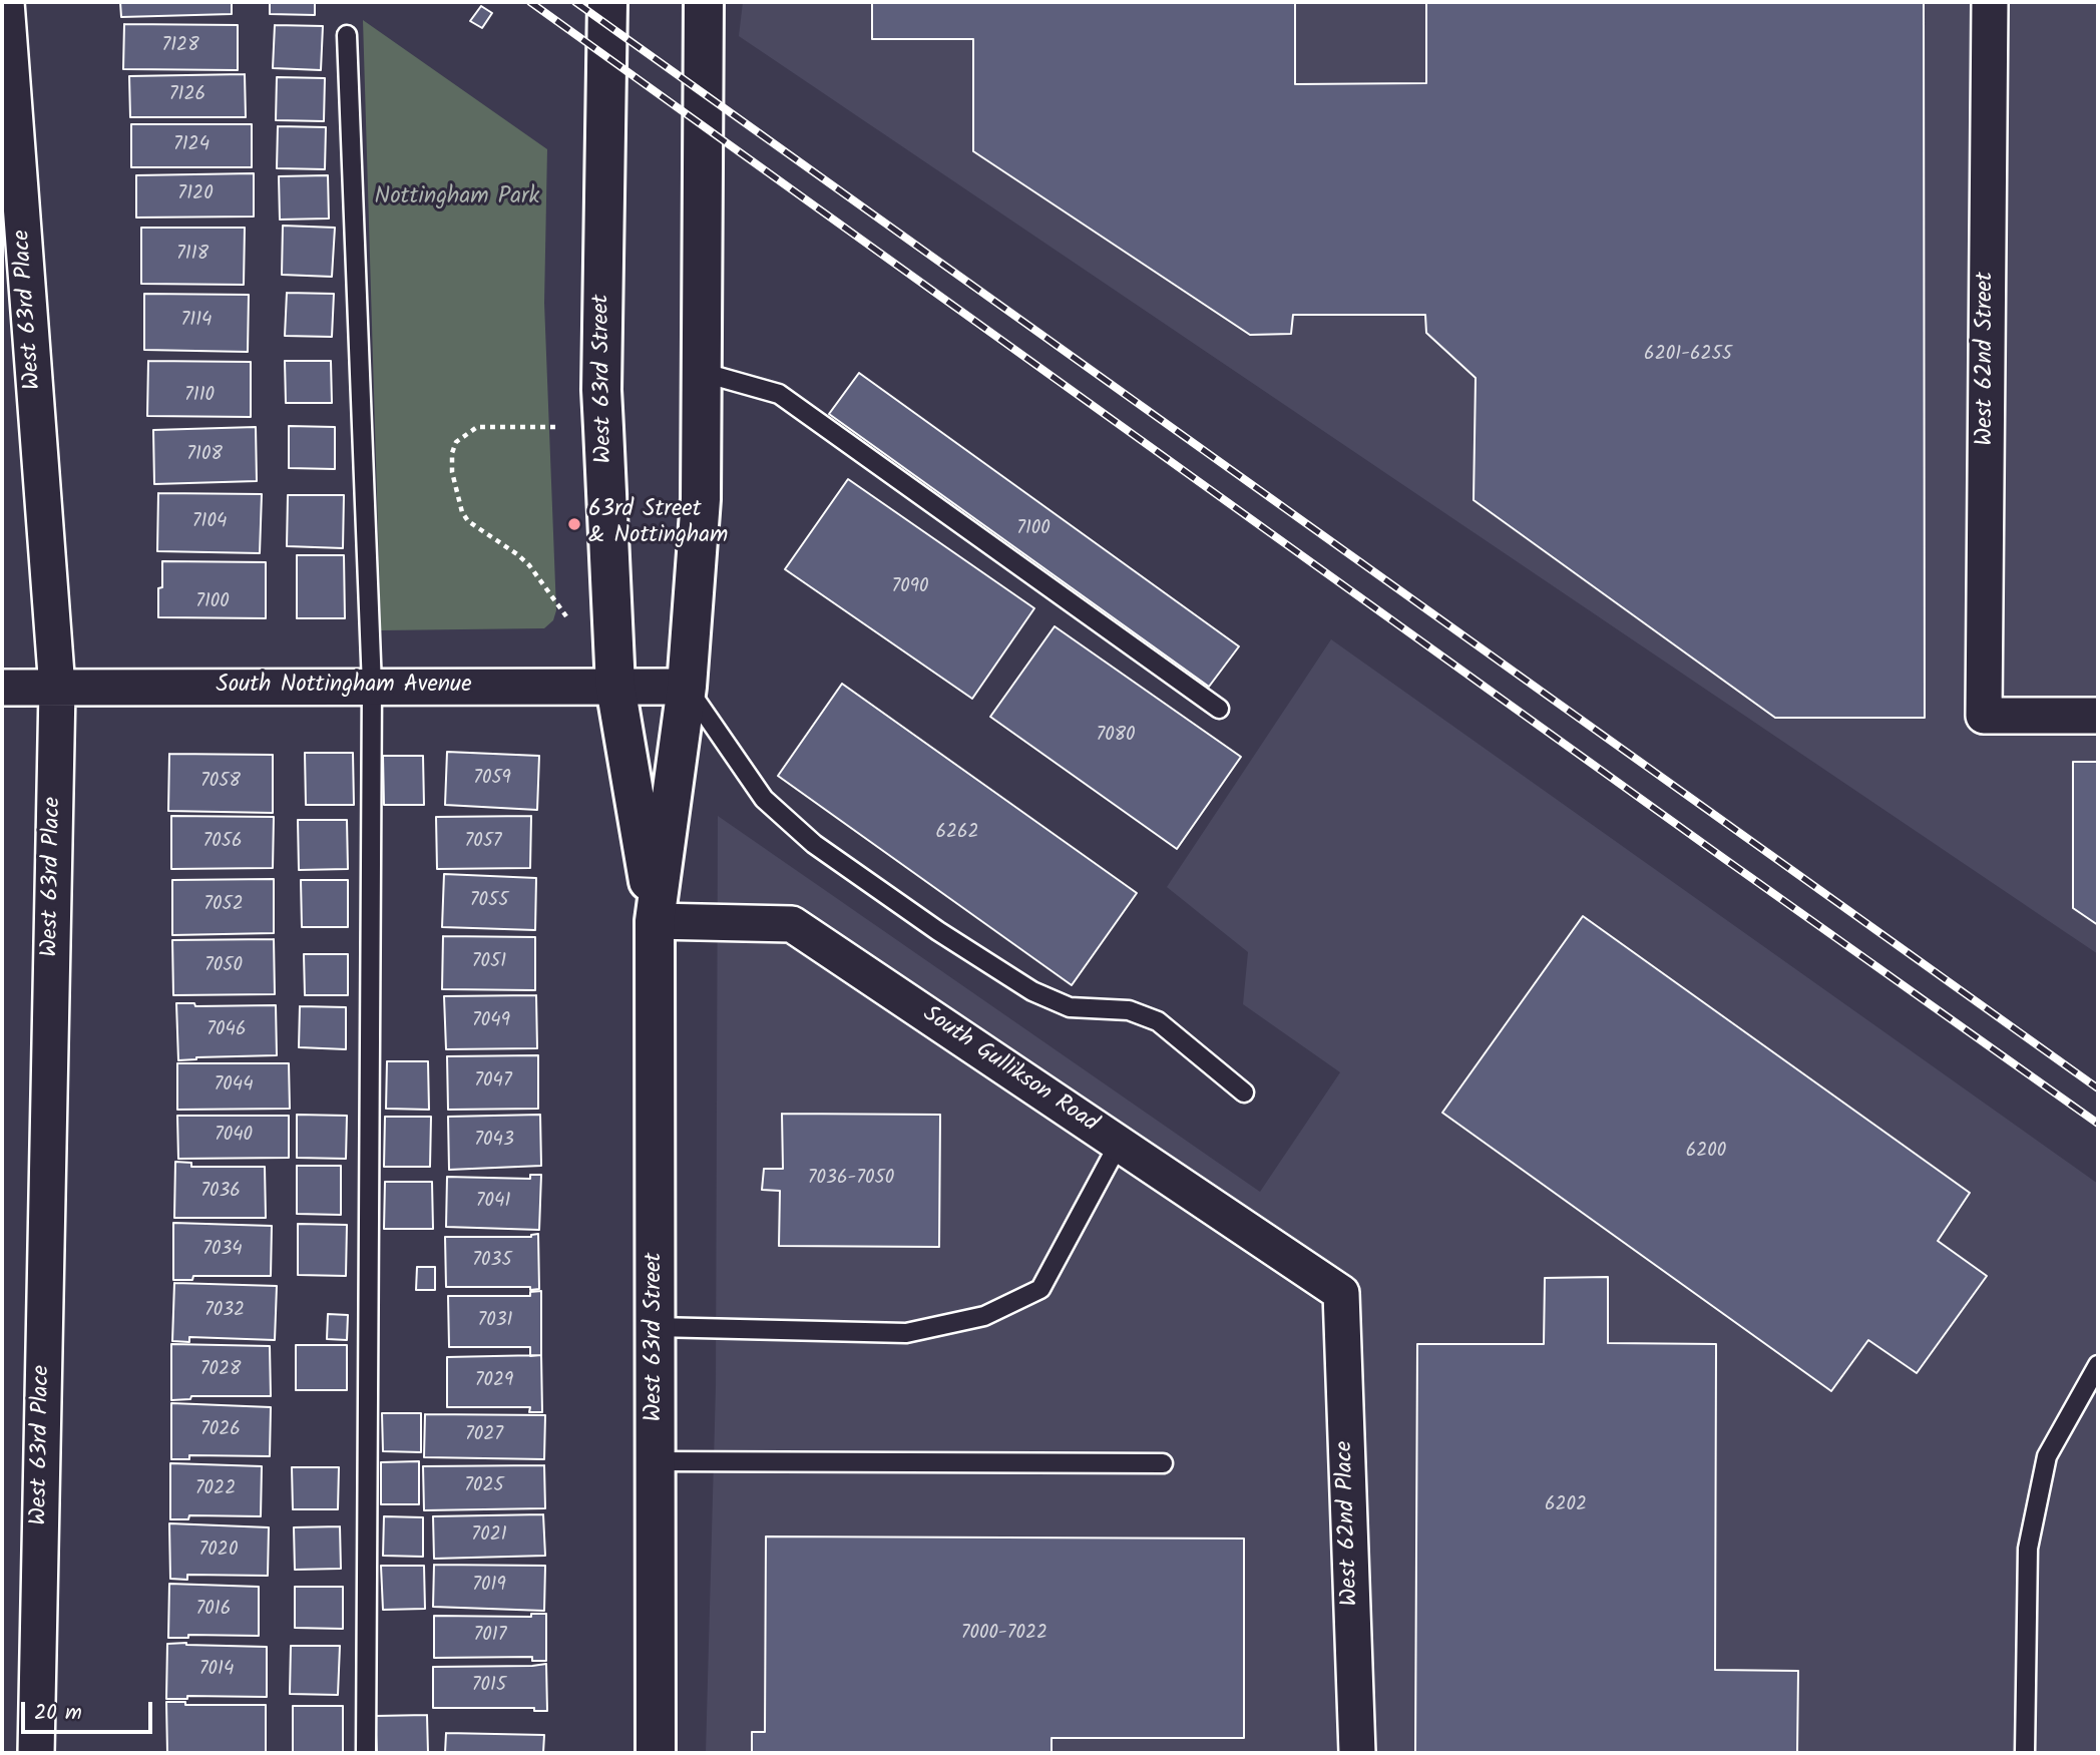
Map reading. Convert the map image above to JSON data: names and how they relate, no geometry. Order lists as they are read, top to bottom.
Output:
{
  "streets": {
    "main road": ["West 63rd Street"],
    "street": [
      "West 63rd Place",
      "West 62nd Street",
      "South Nottingham Avenue",
      "South Gullikson Road",
      "West 62nd Place"
    ]
  },
  "crossings": [
    ["West 63rd Place", "South Nottingham Avenue"],
    ["West 63rd Street", "South Nottingham Avenue"],
    ["West 63rd Street", "South Gullikson Road"],
    ["South Gullikson Road", "West 62nd Place"]
  ],
  "parks": ["Nottingham Park"],
  "places": ["63rd Street & Nottingham"],
  "house_numbers": [
    "7128",
    "7126",
    "7124",
    "7120",
    "7118",
    "7114",
    "6201-6255",
    "7110",
    "7108",
    "7104",
    "7100",
    "7090",
    "7100",
    "7080",
    "7059",
    "7058",
    "6262",
    "7056",
    "7057",
    "7055",
    "7052",
    "7051",
    "7050",
    "7049",
    "7046",
    "7047",
    "7044",
    "7040",
    "7043",
    "6200",
    "7036-7050",
    "7036",
    "7041",
    "7034",
    "7035",
    "7032",
    "7031",
    "7028",
    "7029",
    "7026",
    "7027",
    "7025",
    "7022",
    "6202",
    "7021",
    "7020",
    "7019",
    "7016",
    "7000-7022",
    "7017",
    "7014",
    "7015"
  ],
  "scale_bar": "20 m"
}
